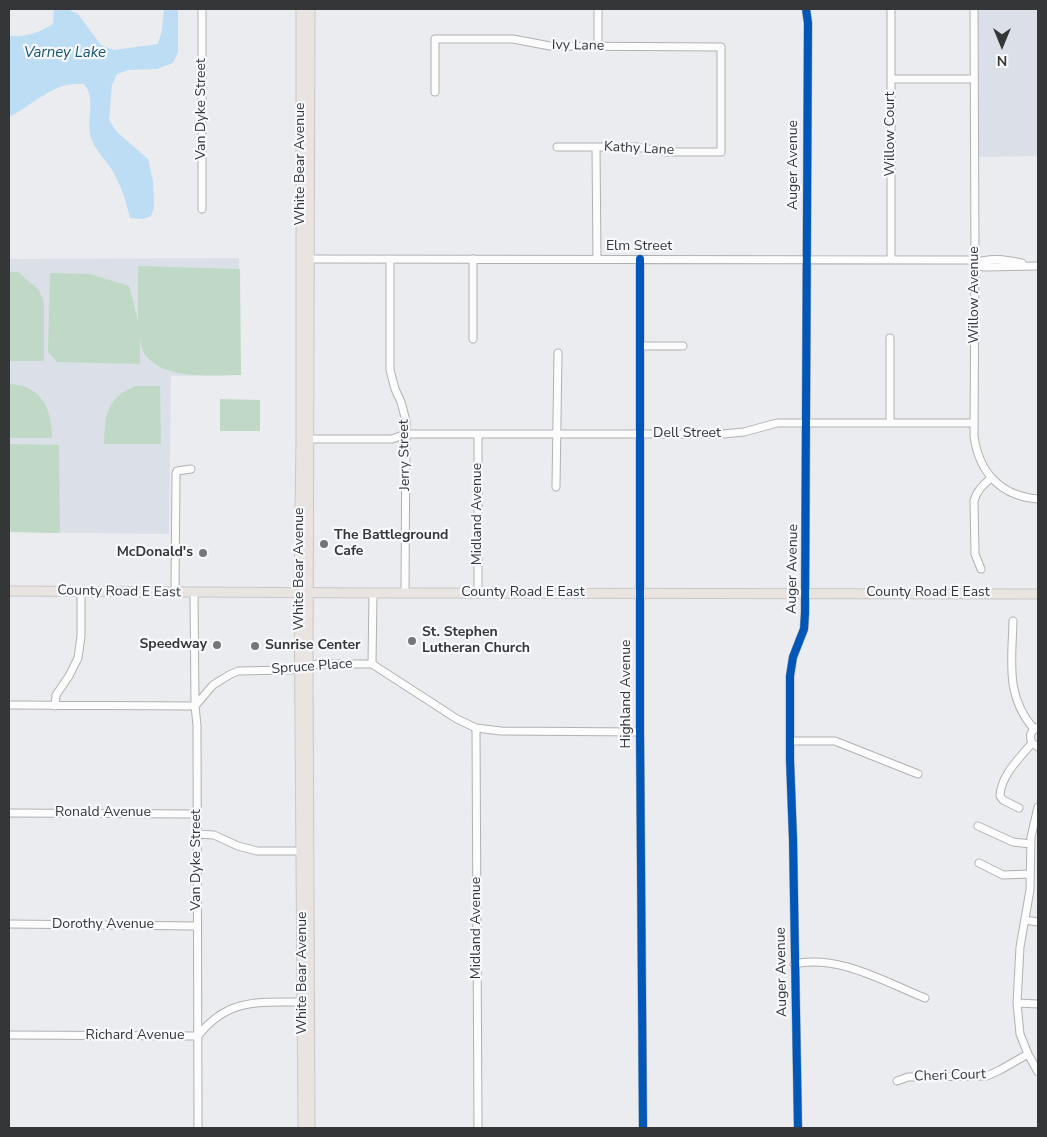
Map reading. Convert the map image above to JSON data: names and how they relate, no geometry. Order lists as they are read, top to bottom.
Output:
{
  "streets": {
    "main road": ["White Bear Avenue", "County Road E East"],
    "street": [
      "Ivy Lane",
      "Van Dyke Street",
      "Willow Court",
      "Kathy Lane",
      "Auger Avenue",
      "Elm Street",
      "Willow Avenue",
      "Dell Street",
      "Jerry Street",
      "Midland Avenue",
      "Spruce Place",
      "Highland Avenue",
      "Ronald Avenue",
      "Dorothy Avenue",
      "Richard Avenue",
      "Cheri Court"
    ]
  },
  "crossings": [
    ["Ivy Lane", "Kathy Lane"],
    ["Van Dyke Street", "County Road E East"],
    ["Van Dyke Street", "Spruce Place"],
    ["Van Dyke Street", "Ronald Avenue"],
    ["Van Dyke Street", "Dorothy Avenue"],
    ["Van Dyke Street", "Richard Avenue"],
    ["Willow Court", "Elm Street"],
    ["White Bear Avenue", "Elm Street"],
    ["White Bear Avenue", "Dell Street"],
    ["White Bear Avenue", "County Road E East"],
    ["White Bear Avenue", "Spruce Place"],
    ["White Bear Avenue", "Richard Avenue"],
    ["Auger Avenue", "Elm Street"],
    ["Auger Avenue", "Dell Street"],
    ["Auger Avenue", "County Road E East"],
    ["Elm Street", "Willow Avenue"],
    ["Elm Street", "Jerry Street"],
    ["Elm Street", "Highland Avenue"],
    ["Willow Avenue", "Dell Street"],
    ["Dell Street", "Jerry Street"],
    ["Dell Street", "Midland Avenue"],
    ["Dell Street", "Highland Avenue"],
    ["Jerry Street", "County Road E East"],
    ["Midland Avenue", "County Road E East"],
    ["Midland Avenue", "Spruce Place"],
    ["County Road E East", "Highland Avenue"],
    ["Spruce Place", "Highland Avenue"]
  ],
  "water": ["Varney Lake"],
  "places": [
    "The Battleground Cafe",
    "McDonald's",
    "St. Stephen Lutheran Church",
    "Speedway",
    "Sunrise Center"
  ],
  "north": "bottom"
}
